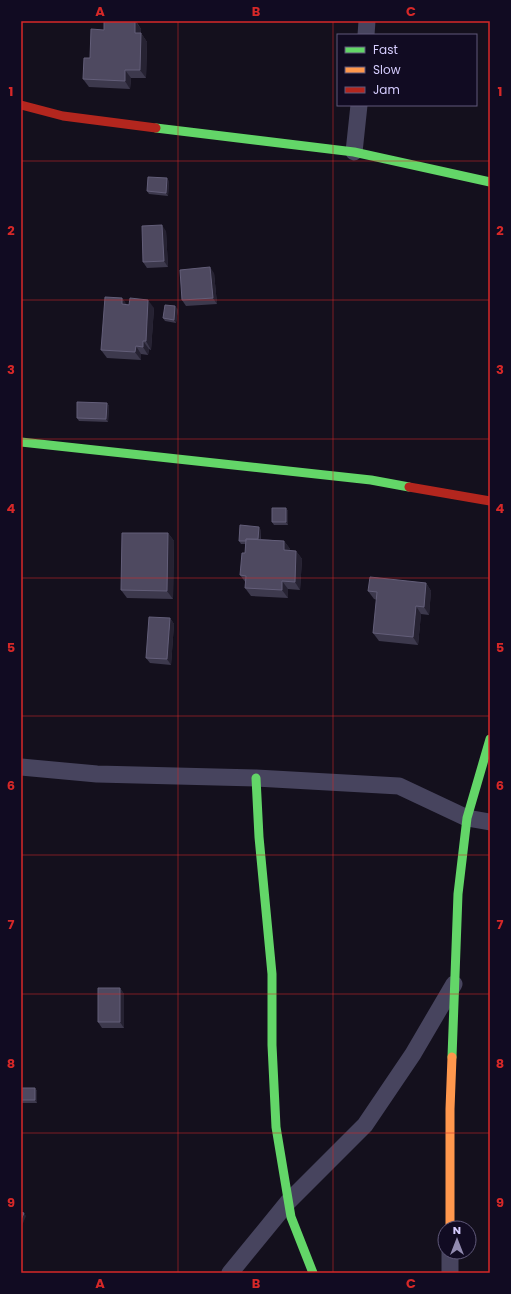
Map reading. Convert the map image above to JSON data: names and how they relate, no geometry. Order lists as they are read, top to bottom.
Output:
{
  "legend": ["Fast", "Slow", "Jam"],
  "north": "top",
  "grid": {
    "columns": ["A", "B", "C"],
    "rows": [
      "1",
      "2",
      "3",
      "4",
      "5",
      "6",
      "7",
      "8",
      "9"
    ]
  }
}
